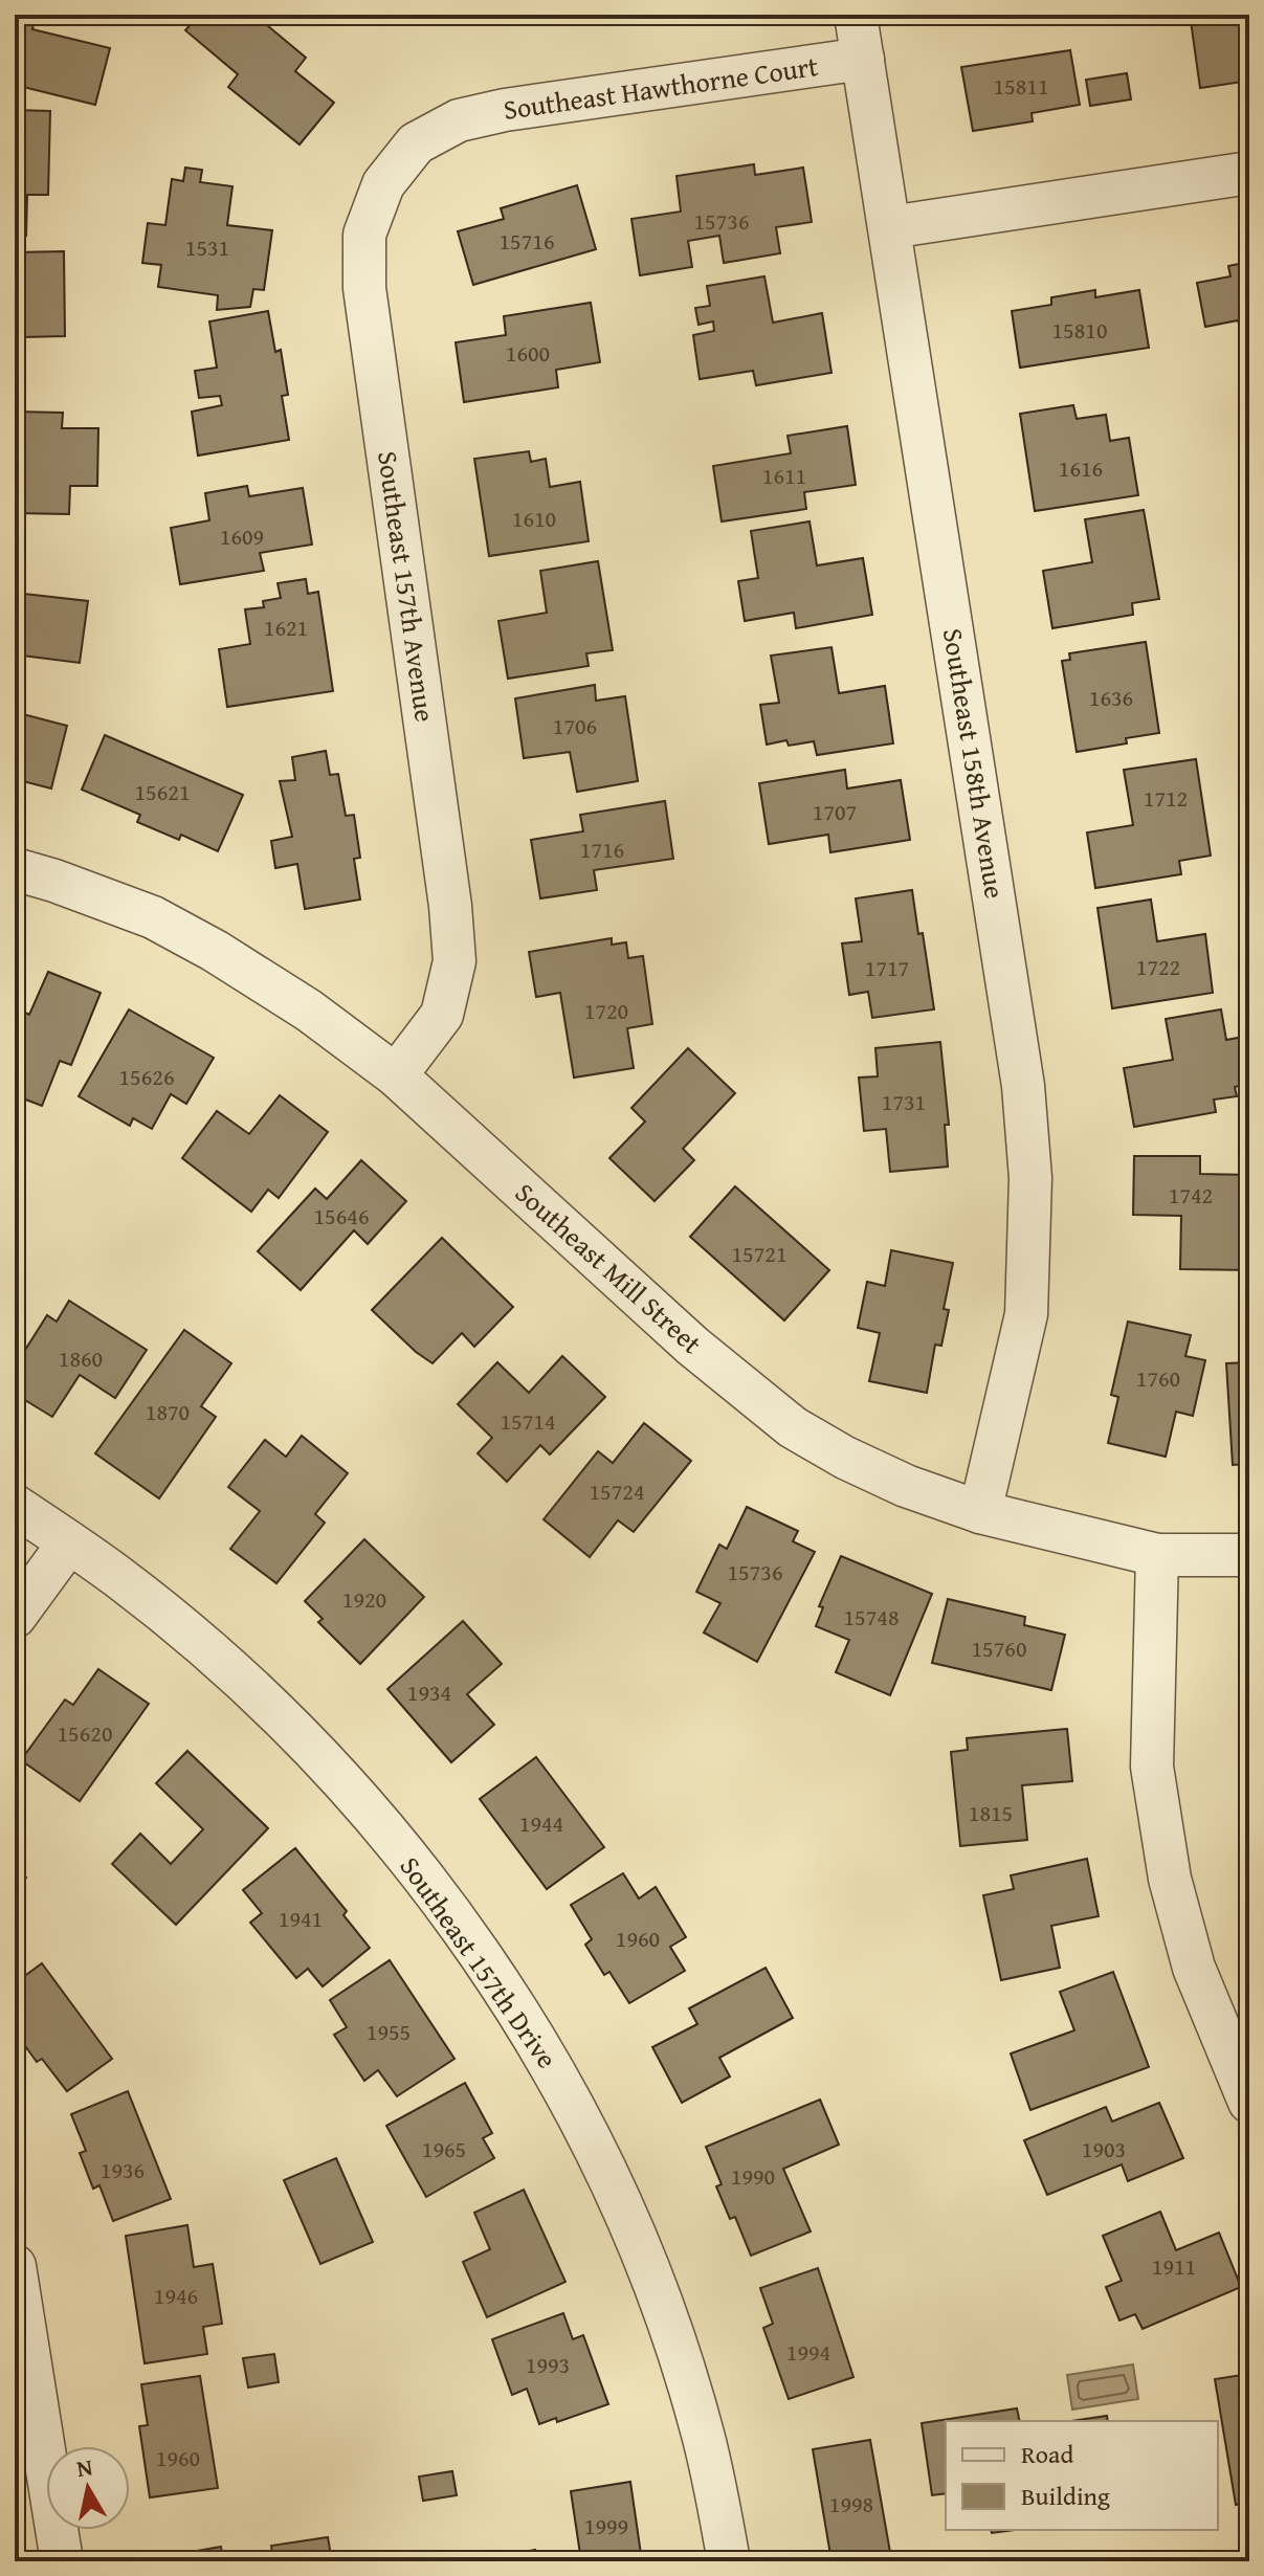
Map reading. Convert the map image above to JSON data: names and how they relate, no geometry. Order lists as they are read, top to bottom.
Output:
{
  "streets": {
    "street": [
      "Southeast Hawthorne Court",
      "Southeast 157th Avenue",
      "Southeast 158th Avenue",
      "Southeast Mill Street",
      "Southeast 157th Drive"
    ]
  },
  "crossings": [
    ["Southeast Hawthorne Court", "Southeast 157th Avenue"],
    ["Southeast Hawthorne Court", "Southeast 158th Avenue"],
    ["Southeast 157th Avenue", "Southeast Mill Street"],
    ["Southeast 158th Avenue", "Southeast Mill Street"]
  ],
  "house_numbers": [
    "15811",
    "15736",
    "15716",
    "1531",
    "15810",
    "1600",
    "1616",
    "1611",
    "1610",
    "1609",
    "1621",
    "1636",
    "1706",
    "15621",
    "1712",
    "1707",
    "1716",
    "1722",
    "1717",
    "1720",
    "15626",
    "1731",
    "1742",
    "15646",
    "15721",
    "1860",
    "1760",
    "1870",
    "15714",
    "15724",
    "15736",
    "1920",
    "15748",
    "15760",
    "1934",
    "15620",
    "1815",
    "1944",
    "1941",
    "1960",
    "1955",
    "1965",
    "1903",
    "1936",
    "1990",
    "1911",
    "1946",
    "1994",
    "1993",
    "1960",
    "1998",
    "1999"
  ],
  "legend": ["Road", "Building"],
  "north": "top"
}
